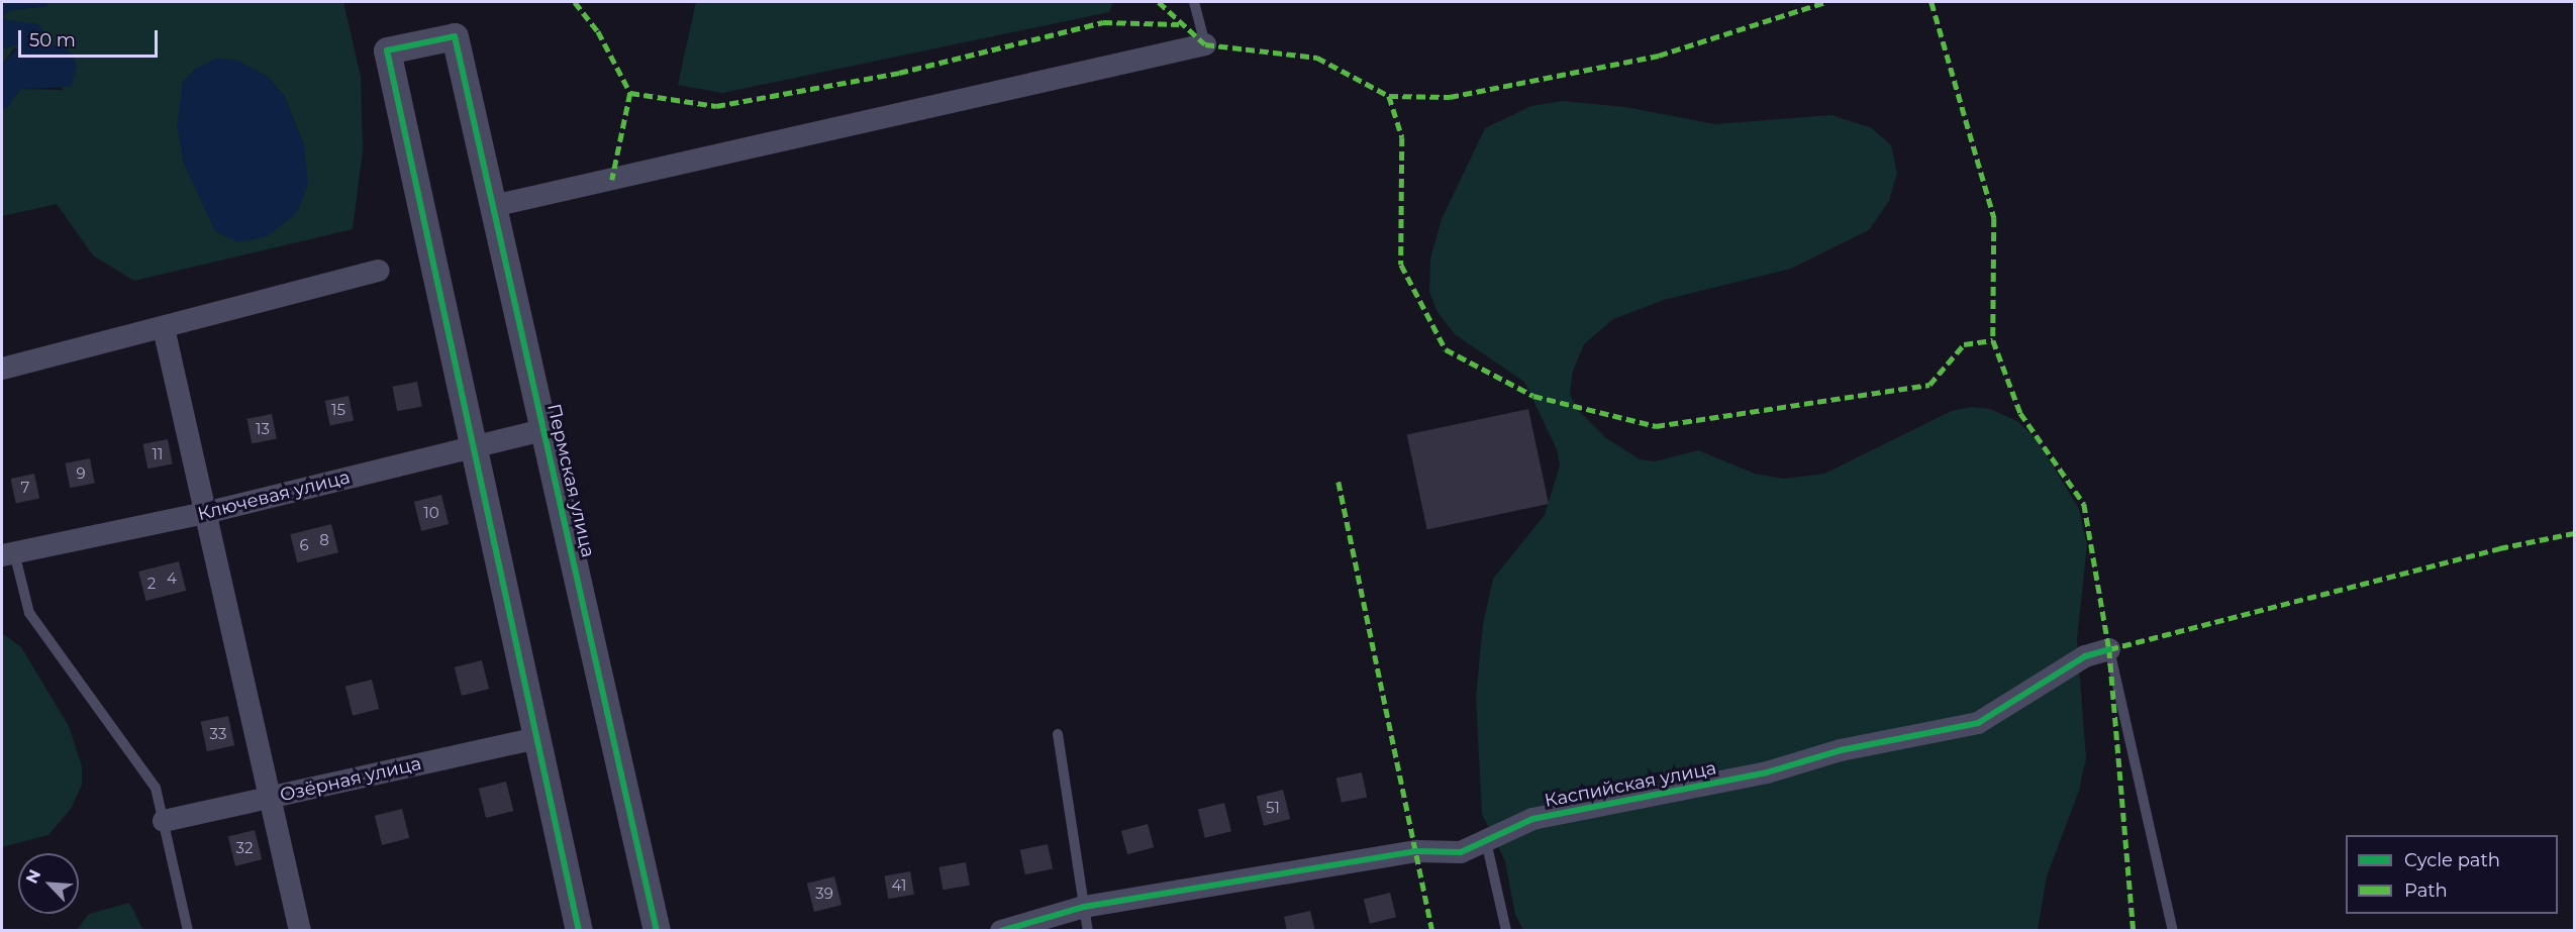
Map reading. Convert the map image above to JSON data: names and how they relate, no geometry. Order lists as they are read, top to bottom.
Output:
{
  "streets": {
    "street": [
      "Пермская улица",
      "Ключевая улица",
      "Озёрная улица",
      "Каспийская улица"
    ]
  },
  "crossings": [
    ["Пермская улица", "Ключевая улица"]
  ],
  "house_numbers": [
    "15",
    "13",
    "11",
    "9",
    "7",
    "10",
    "8",
    "6",
    "4",
    "2",
    "33",
    "51",
    "32",
    "41",
    "39"
  ],
  "legend": ["Cycle path", "Path"],
  "scale_bar": "50 m",
  "north": "top left"
}
